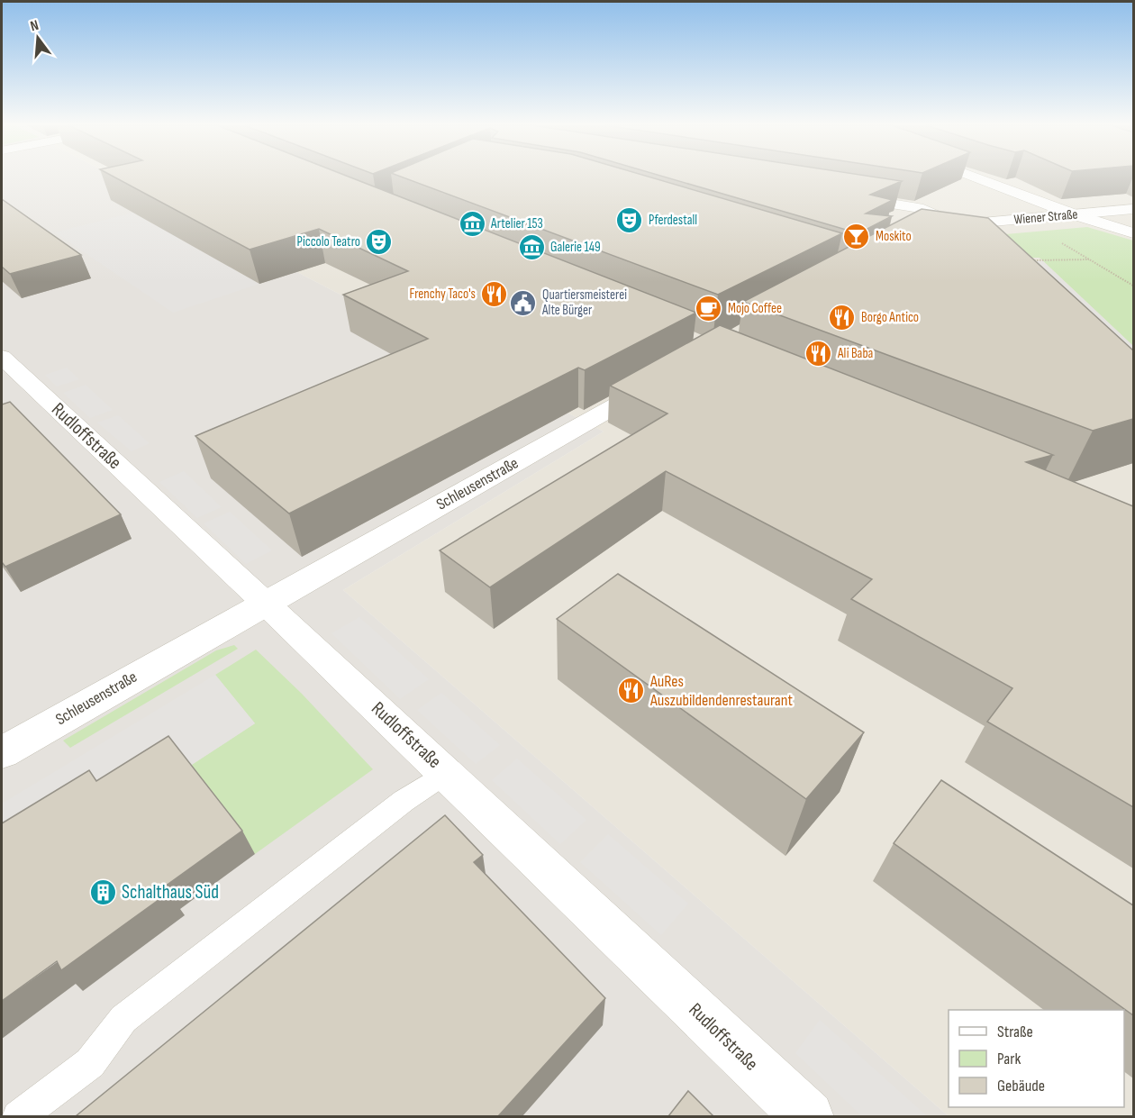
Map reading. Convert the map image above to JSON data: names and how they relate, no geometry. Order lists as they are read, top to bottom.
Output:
{
  "streets": {
    "street": ["Wiener Straße", "Rudloffstraße", "Schleusenstraße"]
  },
  "crossings": [
    ["Rudloffstraße", "Schleusenstraße"]
  ],
  "places": {
    "theatre": ["Pferdestall", "Piccolo Teatro"],
    "museum": ["Artelier 153", "Galerie 149"],
    "bar": ["Moskito"],
    "restaurant": [
      "Frenchy Taco's",
      "Borgo Antico",
      "Ali Baba",
      "AuRes Auszubildendenrestaurant"
    ],
    "public building": ["Quartiersmeisterei Alte Bürger"],
    "cafe": ["Mojo Coffee"],
    "building": ["Schalthaus Süd"]
  },
  "legend": ["Straße", "Park", "Gebäude"],
  "north": "top"
}
